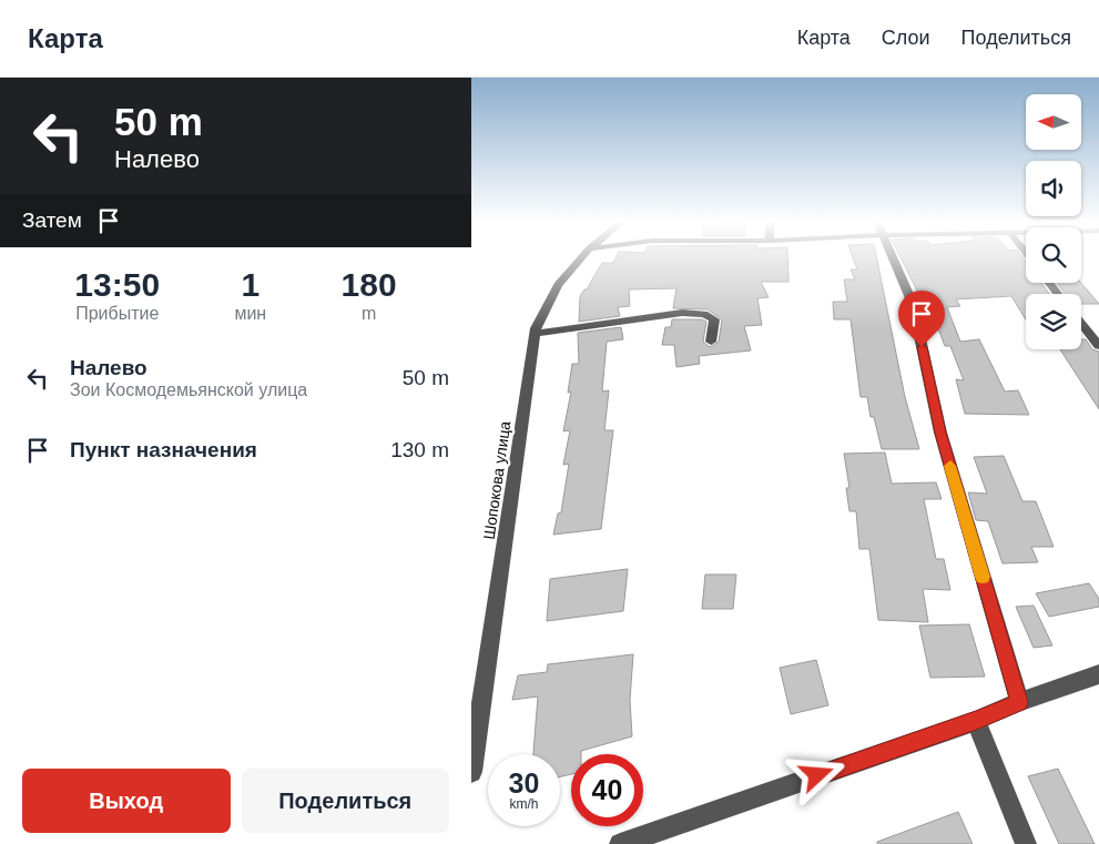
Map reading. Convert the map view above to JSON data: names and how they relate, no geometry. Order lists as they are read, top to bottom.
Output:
{
  "streets": {
    "street": ["Шопокова улица"]
  },
  "north": "left",
  "page": {
    "header": "Карта",
    "nav": ["Карта", "Слои", "Поделиться"],
    "turn": ["50 m", "Налево"],
    "then": "Затем",
    "eta": [
      "13:50",
      "Прибытие",
      "1",
      "мин",
      "180",
      "m"
    ],
    "list": [
      {
        "name": "Налево",
        "note": "Зои Космодемьянской улица",
        "value": "50 m"
      },
      {
        "name": "Пункт назначения",
        "value": "130 m"
      }
    ],
    "speed": "30 km/h",
    "limit": "40",
    "buttons": ["Выход", "Поделиться"]
  }
}
